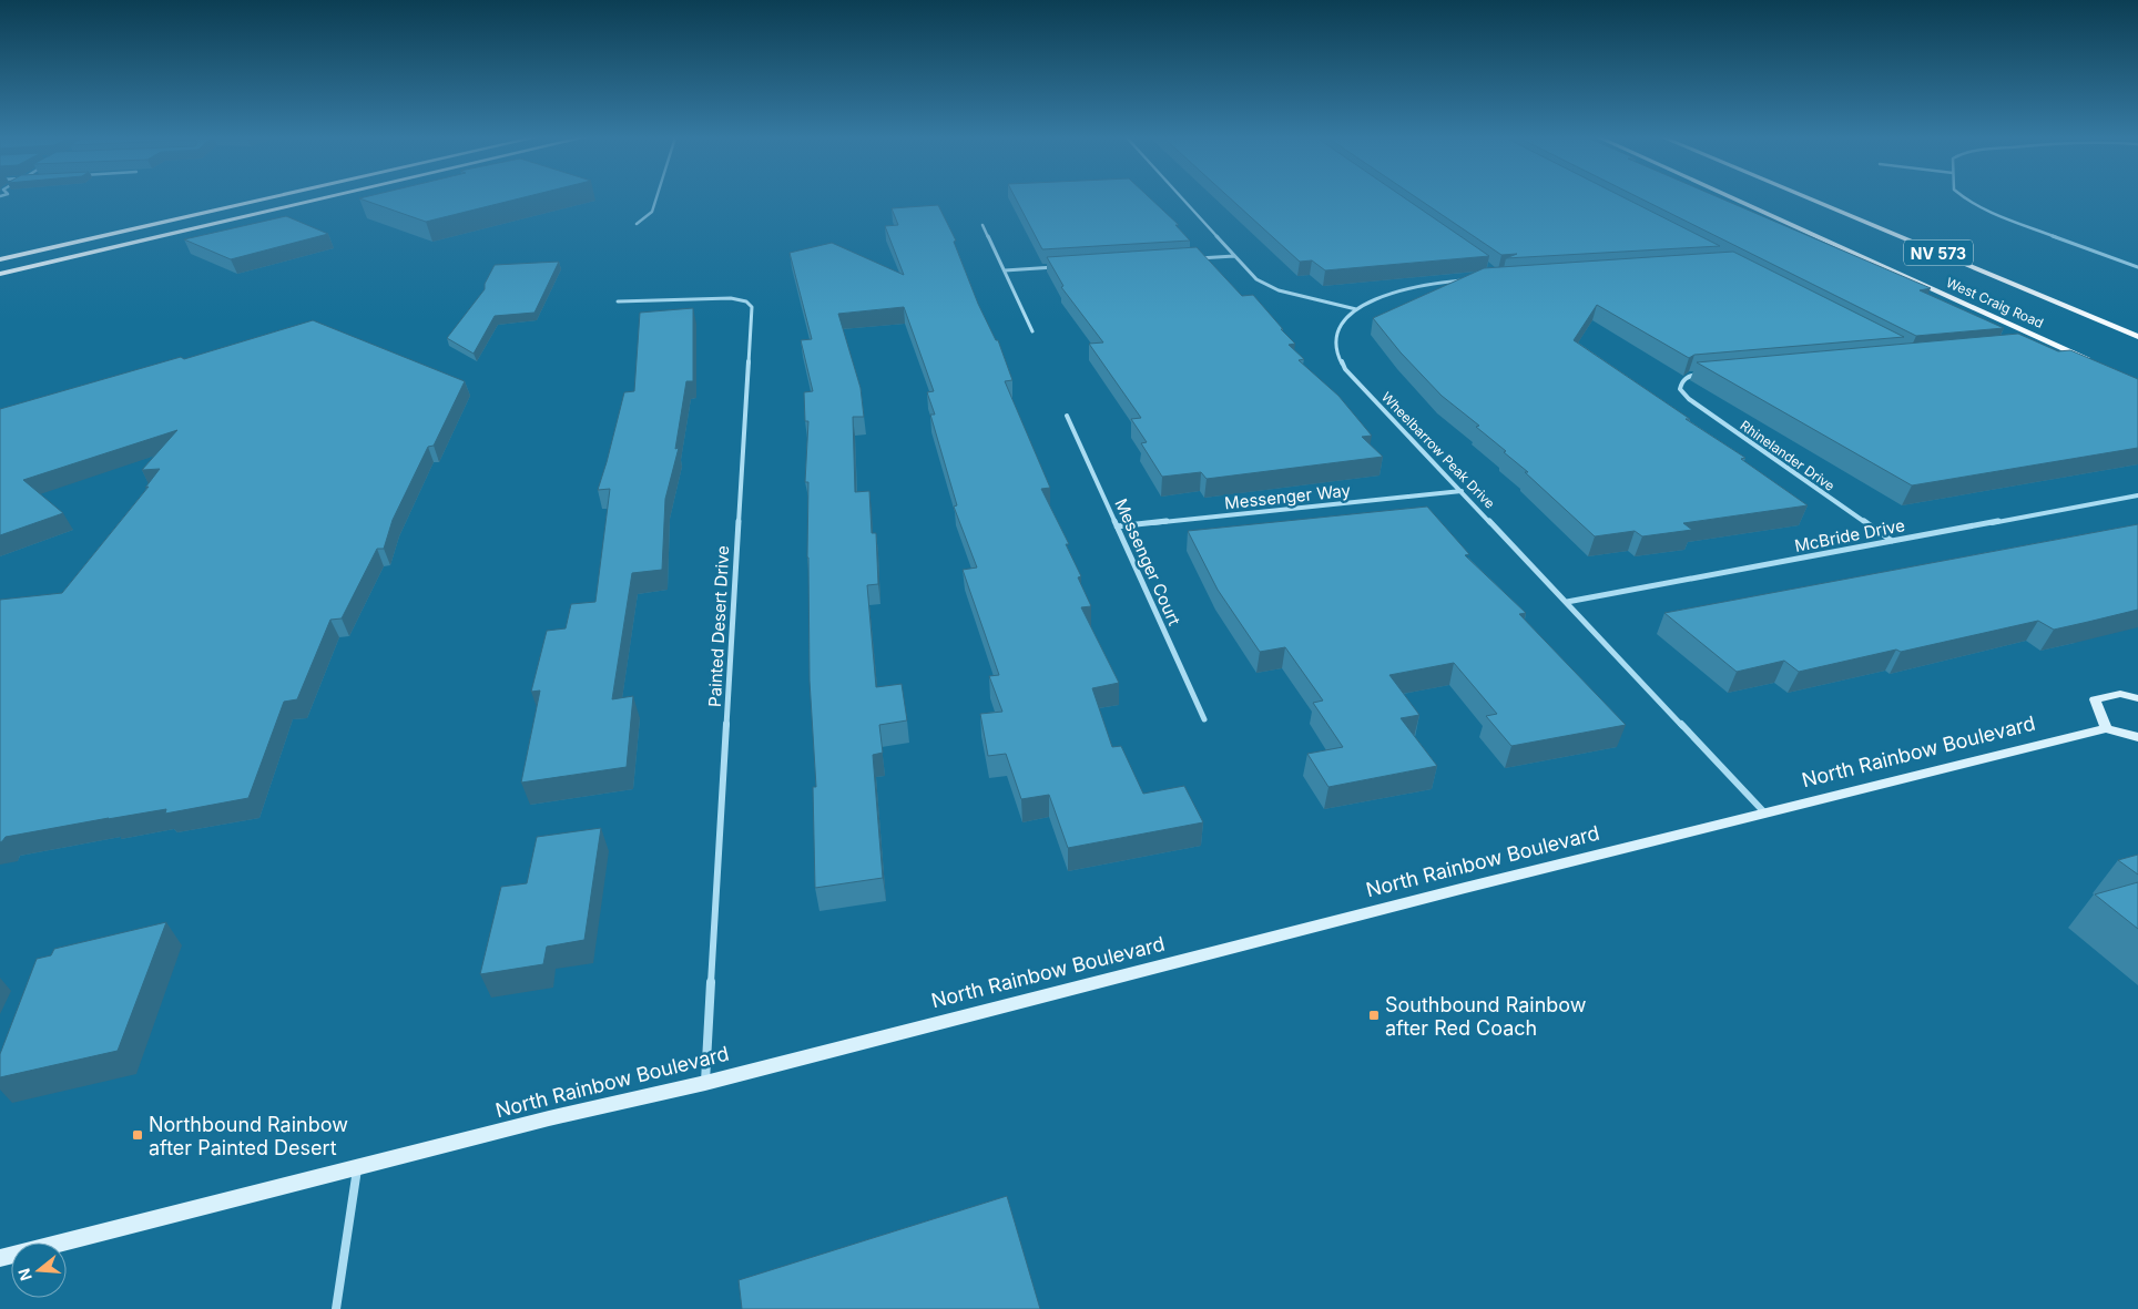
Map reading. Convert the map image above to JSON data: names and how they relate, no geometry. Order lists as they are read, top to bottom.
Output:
{
  "streets": {
    "main road": ["NV 573", "West Craig Road", "North Rainbow Boulevard"],
    "street": [
      "Wheelbarrow Peak Drive",
      "Rhinelander Drive",
      "Messenger Way",
      "McBride Drive",
      "Messenger Court",
      "Painted Desert Drive"
    ]
  },
  "crossings": [
    ["Wheelbarrow Peak Drive", "Messenger Way"],
    ["Wheelbarrow Peak Drive", "McBride Drive"],
    ["Wheelbarrow Peak Drive", "North Rainbow Boulevard"],
    ["Rhinelander Drive", "McBride Drive"],
    ["Messenger Way", "Messenger Court"],
    ["Painted Desert Drive", "North Rainbow Boulevard"]
  ],
  "places": {
    "transit": ["Southbound Rainbow after Red Coach", "Northbound Rainbow after Painted Desert"]
  },
  "north": "left"
}
